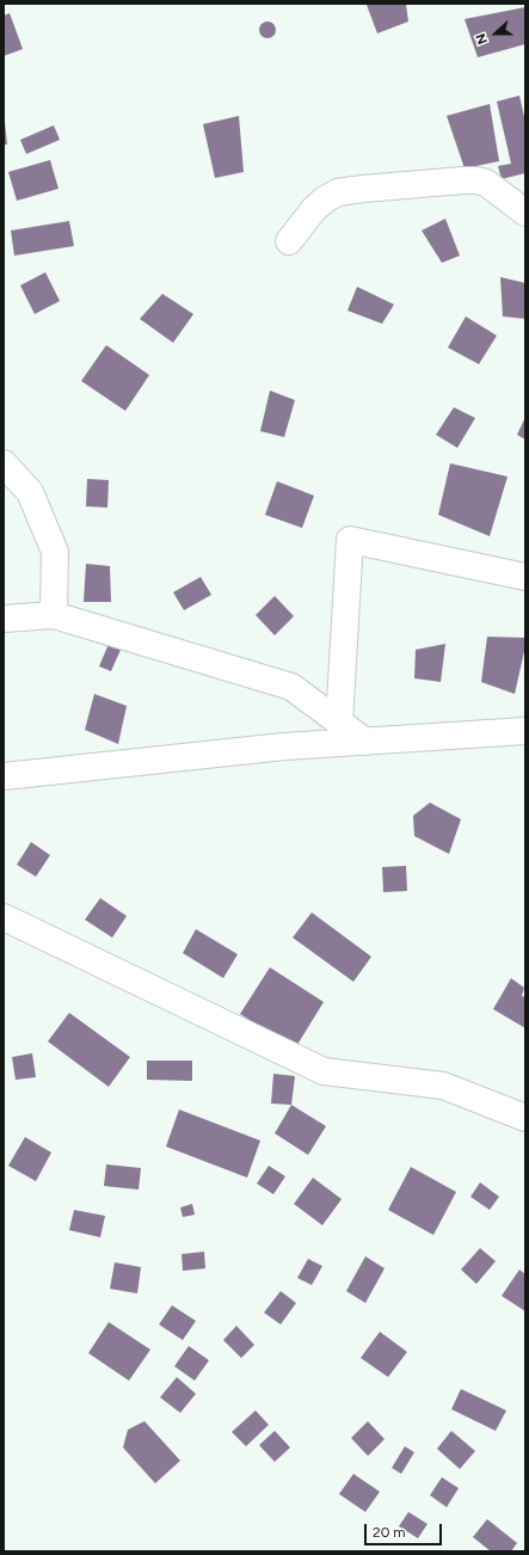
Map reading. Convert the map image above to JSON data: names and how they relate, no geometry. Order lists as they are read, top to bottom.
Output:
{
  "scale_bar": "20 m",
  "north": "left"
}
